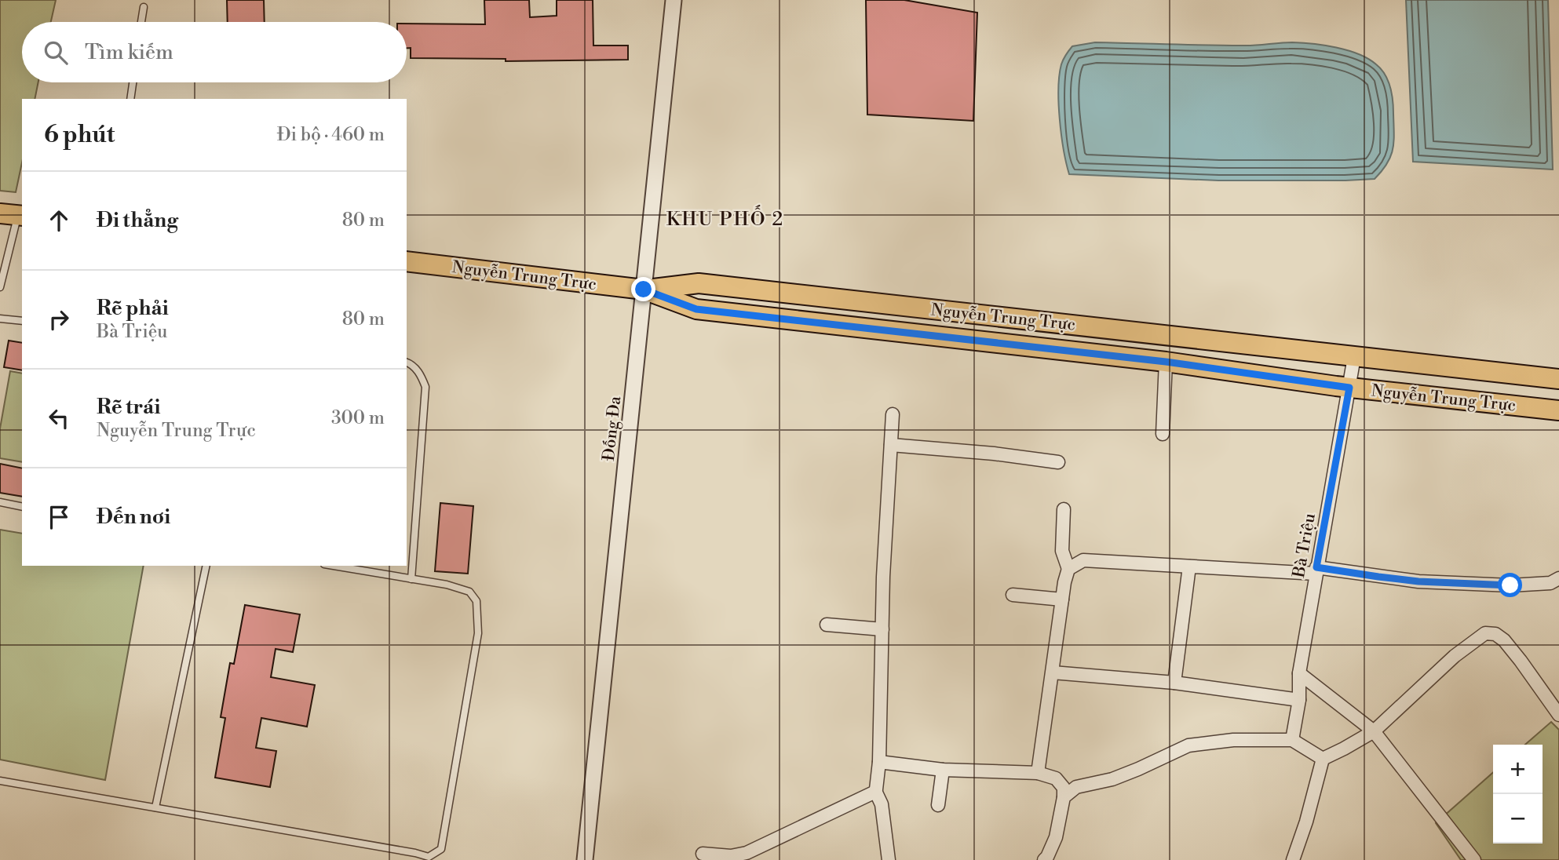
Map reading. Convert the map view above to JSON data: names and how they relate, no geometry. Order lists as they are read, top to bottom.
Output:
{
  "streets": {
    "main road": ["Nguyễn Trung Trực"],
    "street": ["Đống Đa", "Bà Triệu"]
  },
  "crossings": [
    ["Nguyễn Trung Trực", "Đống Đa"],
    ["Nguyễn Trung Trực", "Bà Triệu"]
  ],
  "districts": ["KHU PHỐ 2"],
  "page": {
    "search": "Tìm kiếm",
    "heading": ["6 phút", "Đi bộ · 460 m"],
    "list": [
      ["Đi thẳng", "80 m"],
      ["Rẽ phải", "Bà Triệu", "80 m"],
      ["Rẽ trái", "Nguyễn Trung Trực", "300 m"],
      "Đến nơi"
    ],
    "map_buttons": ["+", "−"]
  }
}
